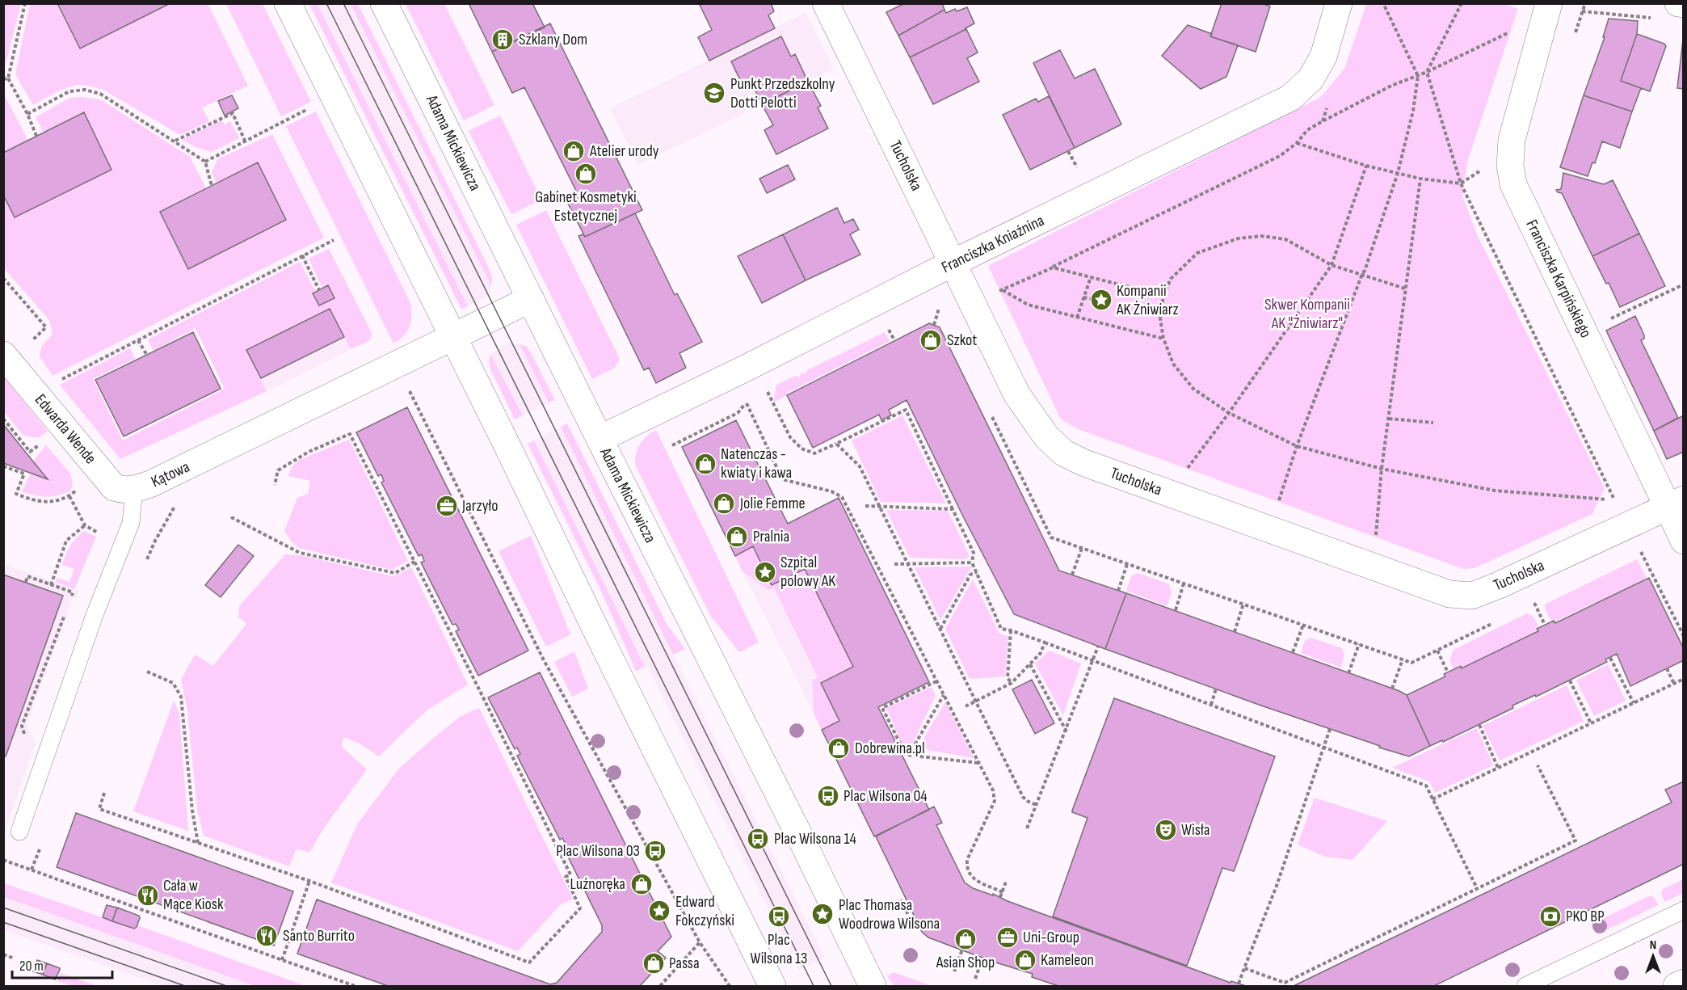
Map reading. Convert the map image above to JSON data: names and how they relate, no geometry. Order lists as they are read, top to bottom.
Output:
{
  "streets": {
    "street": [
      "Adama Mickiewicza",
      "Tucholska",
      "Franciszka Kniaźnina",
      "Franciszka Karpińskiego",
      "Edwarda Wende",
      "Kątowa"
    ]
  },
  "crossings": [
    ["Adama Mickiewicza", "Franciszka Kniaźnina"],
    ["Adama Mickiewicza", "Kątowa"],
    ["Tucholska", "Franciszka Kniaźnina"],
    ["Tucholska", "Franciszka Karpińskiego"],
    ["Edwarda Wende", "Kątowa"]
  ],
  "parks": ["Skwer Kompanii AK \"Żniwiarz\""],
  "places": {
    "building": ["Szklany Dom"],
    "school or university": ["Punkt Przedszkolny Dotti Pelotti"],
    "shop": [
      "Atelier urody",
      "Gabinet Kosmetyki Estetycznej",
      "Szkot",
      "Natenczas - kwiaty i kawa",
      "Jolie Femme",
      "Pralnia",
      "Dobrewina.pl",
      "Luźnoręka",
      "Asian Shop",
      "Kameleon",
      "Passa"
    ],
    "place": [
      "Kompanii AK Żniwiarz",
      "Szpital polowy AK",
      "Edward Fokczyński",
      "Plac Thomasa Woodrowa Wilsona"
    ],
    "office": ["Jarzyło", "Uni-Group"],
    "bus stop": [
      "Plac Wilsona 04",
      "Plac Wilsona 14",
      "Plac Wilsona 03",
      "Plac Wilsona 13"
    ],
    "theatre": ["Wisła"],
    "restaurant": ["Cała w Mące Kiosk", "Santo Burrito"],
    "bank": ["PKO BP"]
  },
  "scale_bar": "20 m",
  "north": "top"
}
